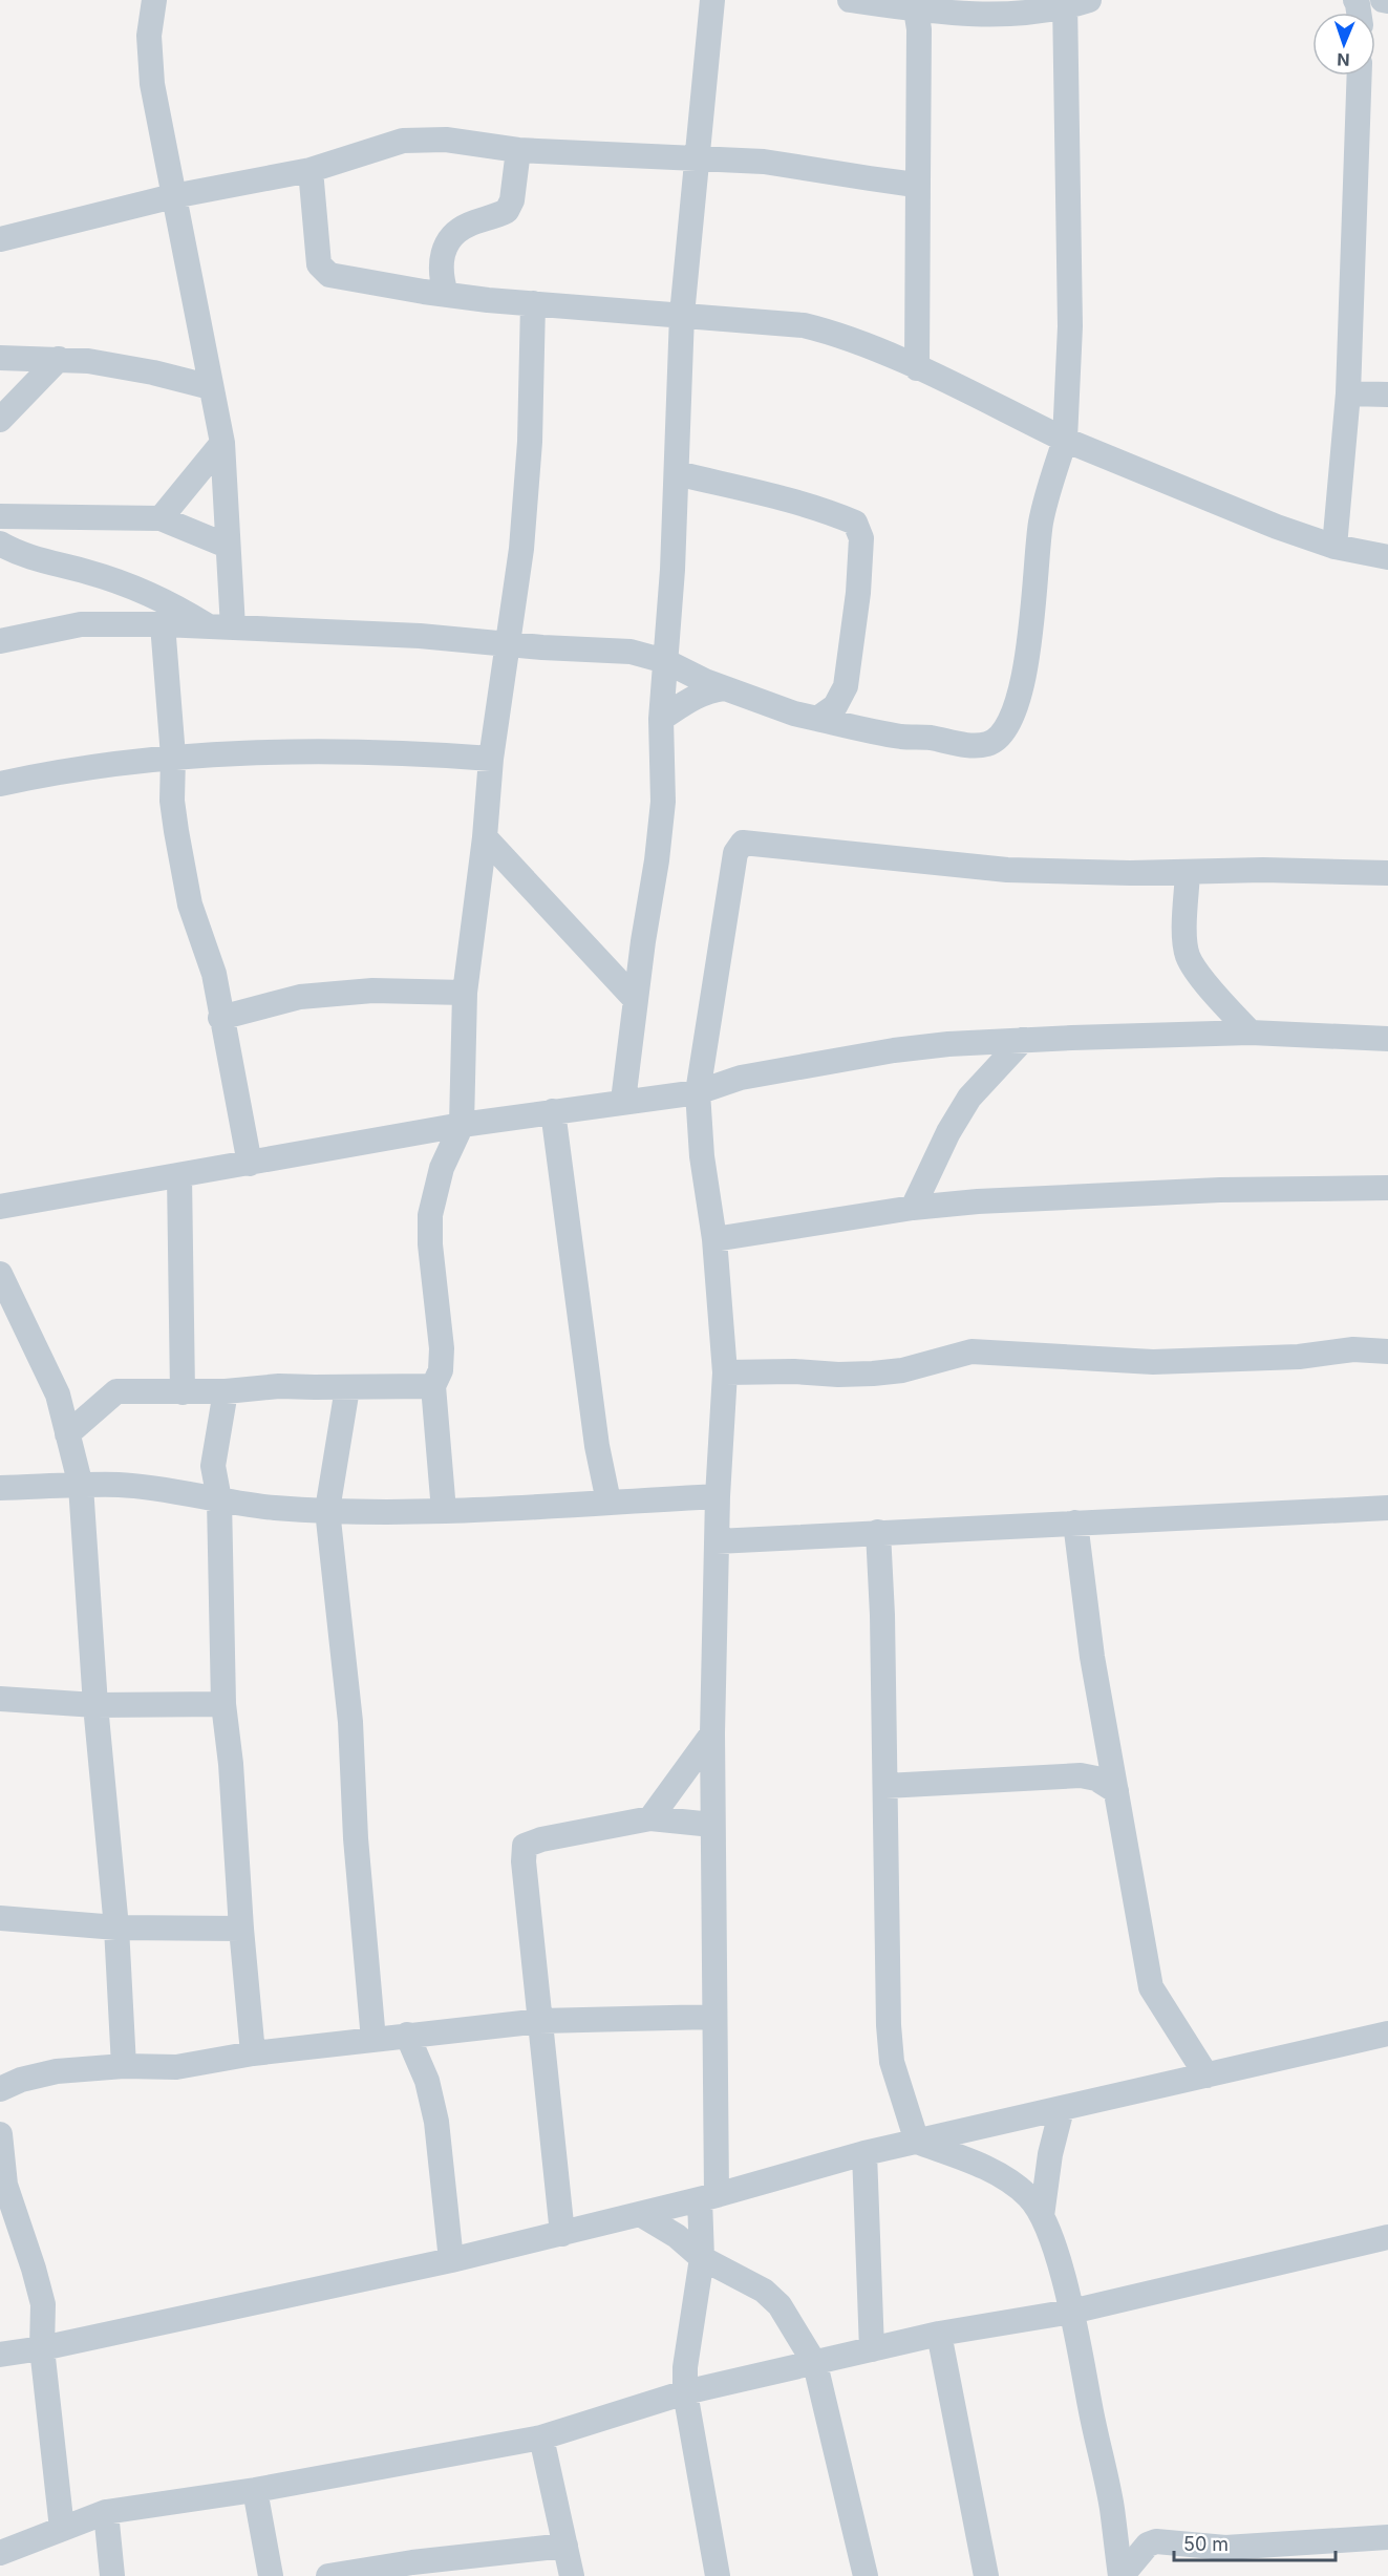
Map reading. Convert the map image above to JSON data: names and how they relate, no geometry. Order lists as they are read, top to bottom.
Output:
{
  "scale_bar": "50 m",
  "north": "bottom"
}
